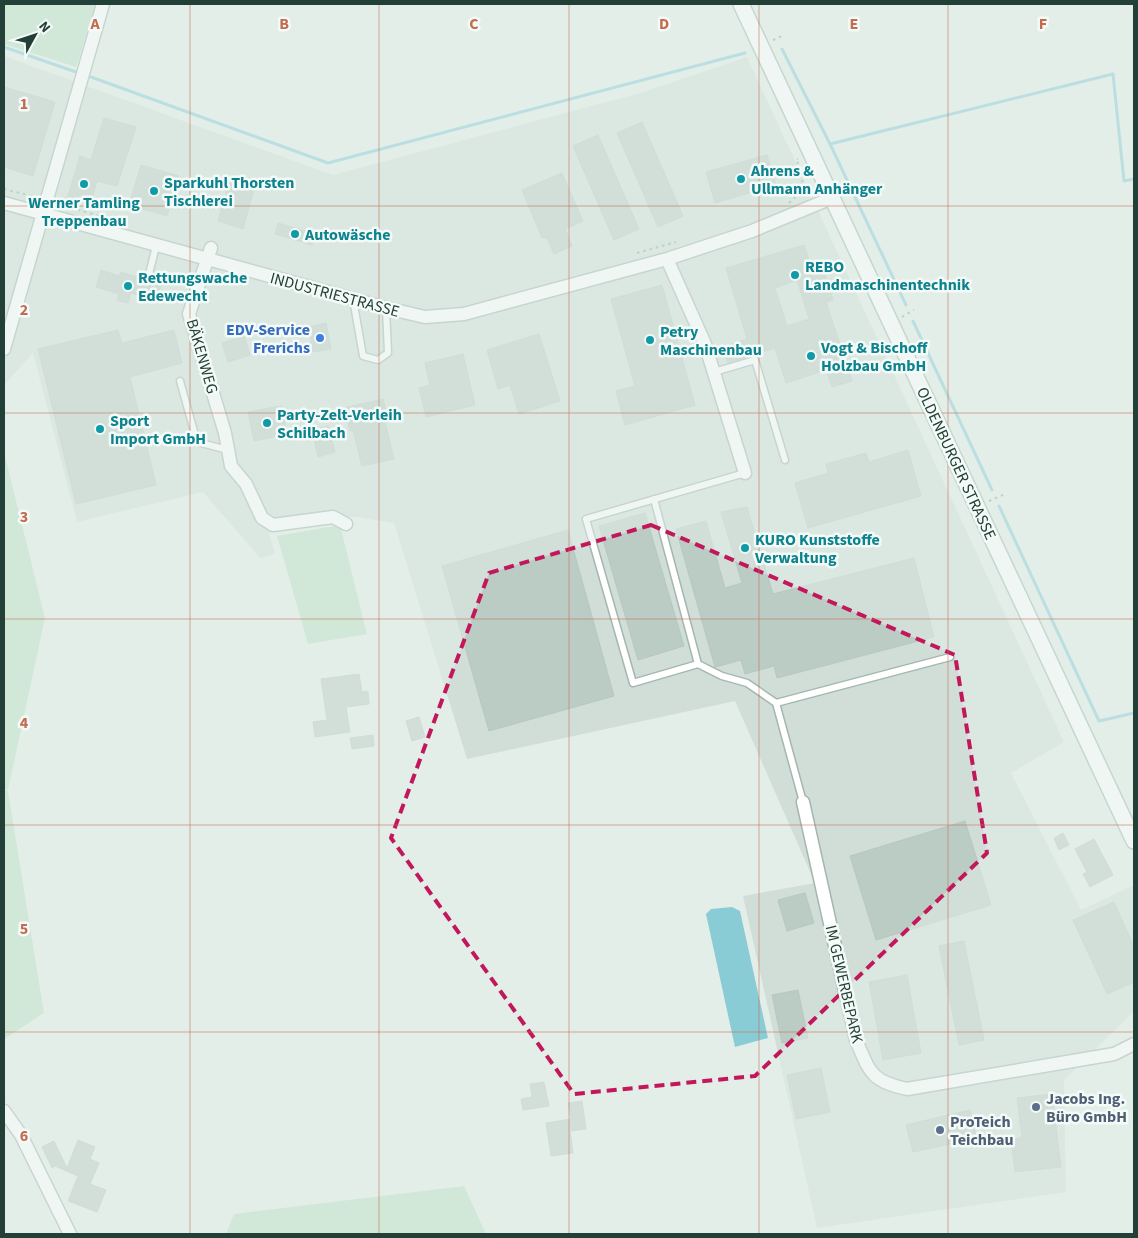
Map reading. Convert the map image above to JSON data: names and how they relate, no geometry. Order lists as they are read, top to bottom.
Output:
{
  "streets": {
    "main road": ["OLDENBURGER STRASSE"],
    "street": ["INDUSTRIESTRASSE", "BÄKENWEG", "IM GEWERBEPARK"]
  },
  "crossings": [
    ["INDUSTRIESTRASSE", "BÄKENWEG"],
    ["INDUSTRIESTRASSE", "OLDENBURGER STRASSE"]
  ],
  "places": [
    "Ahrens & Ullmann Anhänger",
    "Werner Tamling Treppenbau",
    "Sparkuhl Thorsten Tischlerei",
    "Autowäsche",
    "REBO Landmaschinentechnik",
    "Rettungswache Edewecht",
    "EDV-Service Frerichs",
    "Petry Maschinenbau",
    "Vogt & Bischoff Holzbau GmbH",
    "Party-Zelt-Verleih Schilbach",
    "Sport Import GmbH",
    "KURO Kunststoffe Verwaltung",
    "Jacobs Ing. Büro GmbH",
    "ProTeich Teichbau"
  ],
  "north": "top right",
  "grid": {
    "columns": [
      "A",
      "B",
      "C",
      "D",
      "E",
      "F"
    ],
    "rows": [
      "1",
      "2",
      "3",
      "4",
      "5",
      "6"
    ]
  }
}
